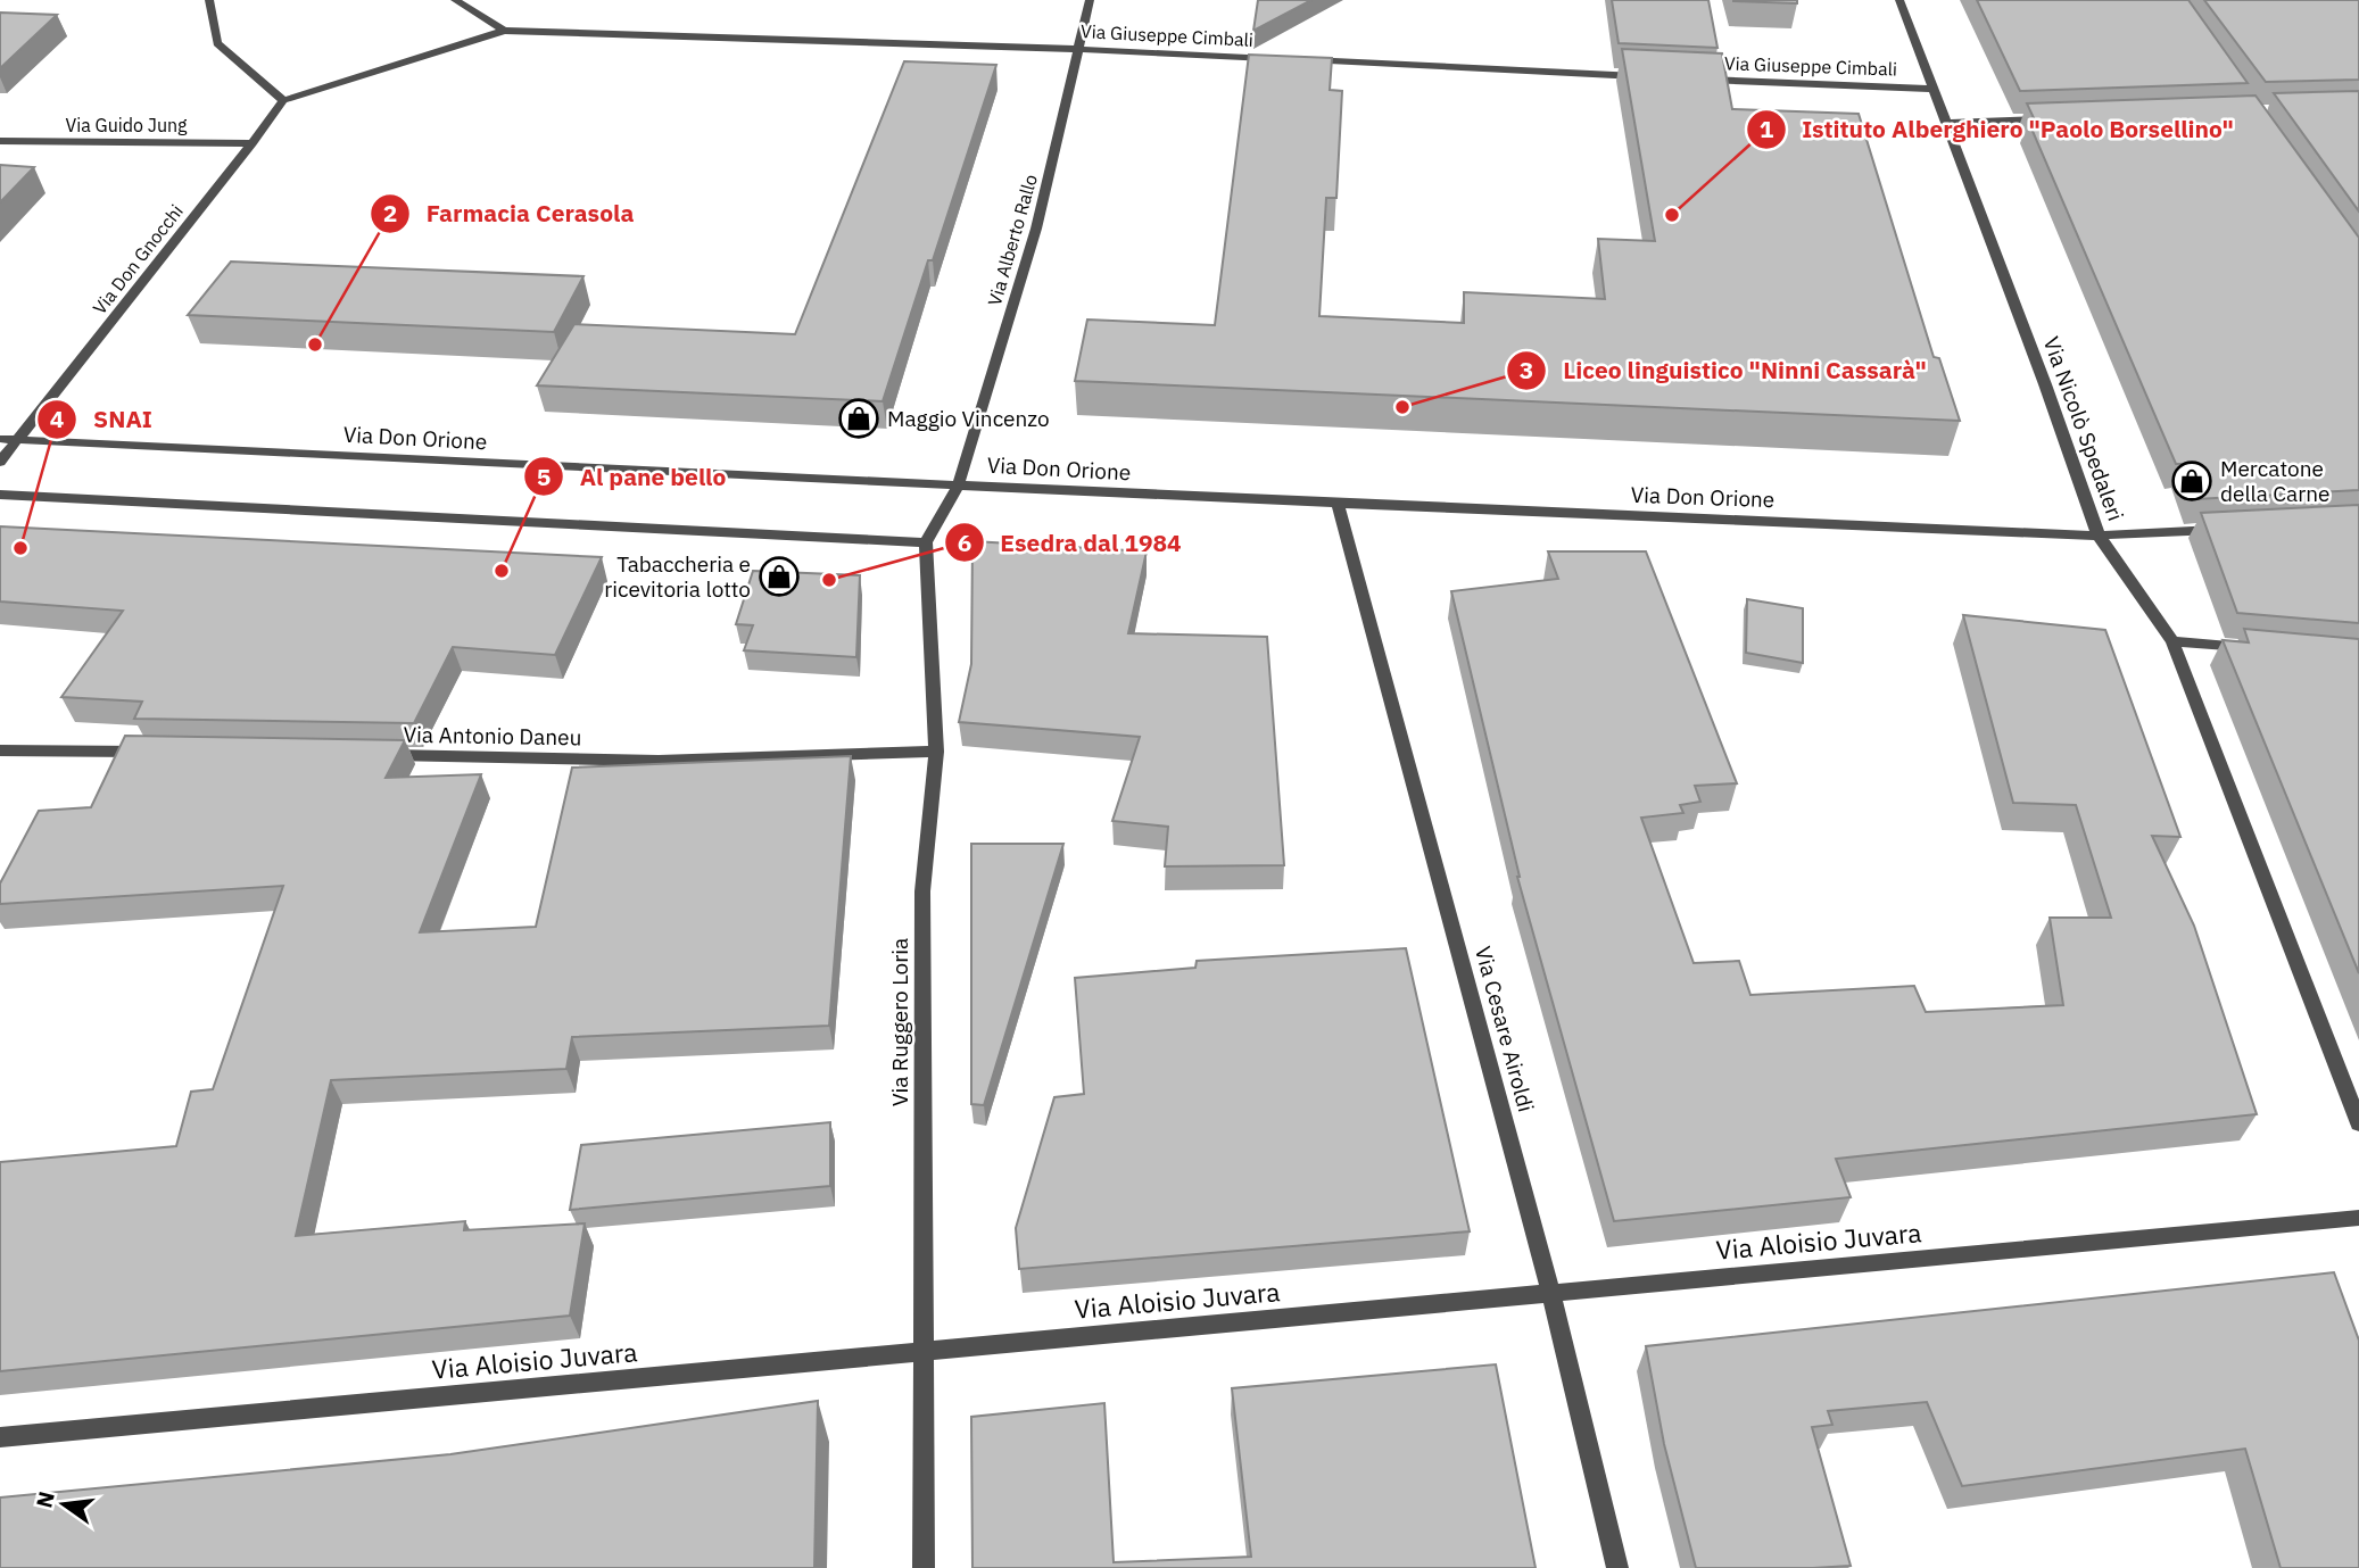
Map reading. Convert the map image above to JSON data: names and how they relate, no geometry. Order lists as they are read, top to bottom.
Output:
{
  "streets": {
    "street": [
      "Via Giuseppe Cimbali",
      "Via Guido Jung",
      "Via Alberto Rallo",
      "Via Don Gnocchi",
      "Via Nicolò Spedaleri",
      "Via Don Orione",
      "Via Antonio Daneu",
      "Via Ruggero Loria",
      "Via Cesare Airoldi",
      "Via Aloisio Juvara"
    ]
  },
  "crossings": [
    ["Via Giuseppe Cimbali", "Via Alberto Rallo"],
    ["Via Giuseppe Cimbali", "Via Nicolò Spedaleri"],
    ["Via Guido Jung", "Via Don Gnocchi"],
    ["Via Alberto Rallo", "Via Don Orione"],
    ["Via Don Gnocchi", "Via Don Orione"],
    ["Via Nicolò Spedaleri", "Via Don Orione"],
    ["Via Don Orione", "Via Cesare Airoldi"],
    ["Via Antonio Daneu", "Via Ruggero Loria"],
    ["Via Ruggero Loria", "Via Aloisio Juvara"],
    ["Via Cesare Airoldi", "Via Aloisio Juvara"]
  ],
  "places": {
    "other": [
      "Istituto Alberghiero \"Paolo Borsellino\"",
      "Farmacia Cerasola",
      "Liceo linguistico \"Ninni Cassarà\"",
      "SNAI",
      "Al pane bello",
      "Esedra dal 1984"
    ],
    "shop": ["Maggio Vincenzo", "Mercatone della Carne", "Tabaccheria e ricevitoria lotto"]
  },
  "north": "left"
}
